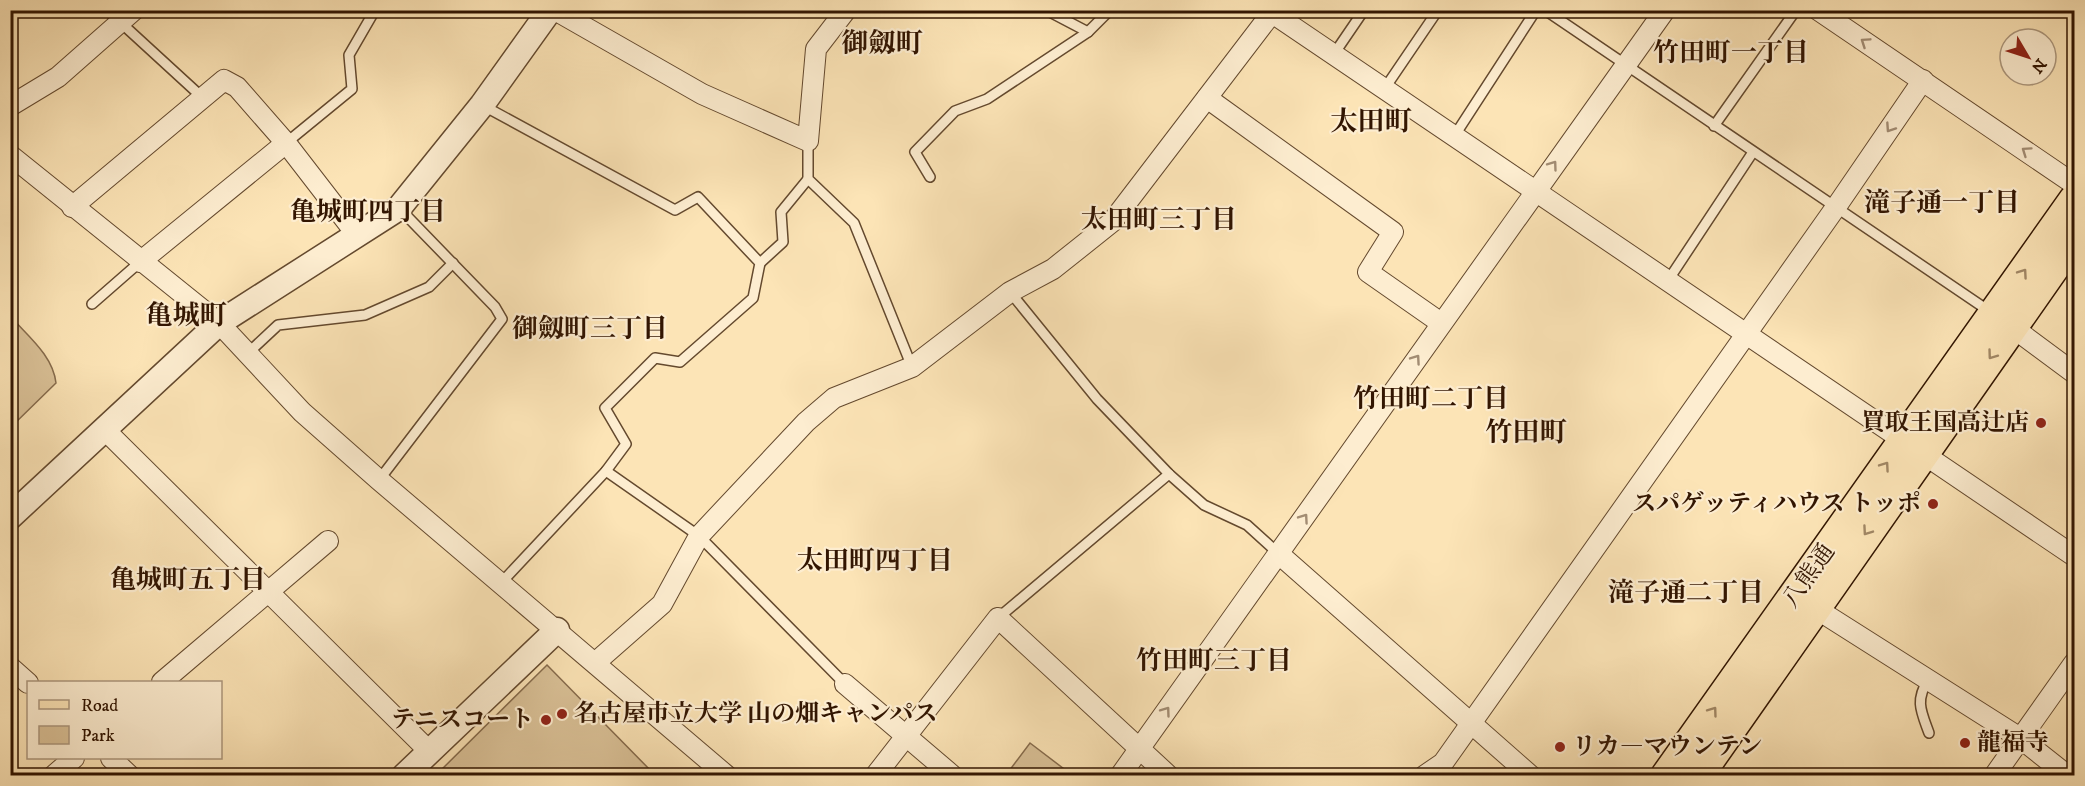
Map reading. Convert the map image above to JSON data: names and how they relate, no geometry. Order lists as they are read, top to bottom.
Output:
{
  "streets": {
    "main road": ["八熊通"]
  },
  "districts": [
    "御劔町",
    "竹田町一丁目",
    "太田町",
    "滝子通一丁目",
    "亀城町四丁目",
    "太田町三丁目",
    "亀城町",
    "御劔町三丁目",
    "竹田町二丁目",
    "竹田町",
    "太田町四丁目",
    "亀城町五丁目",
    "滝子通二丁目",
    "竹田町三丁目"
  ],
  "places": [
    "買取王国高辻店",
    "スパゲッティハウス トッポ",
    "名古屋市立大学 山の畑キャンパス",
    "テニスコート",
    "龍福寺",
    "リカ―マウンテン"
  ],
  "legend": ["Road", "Park"],
  "north": "bottom right"
}
